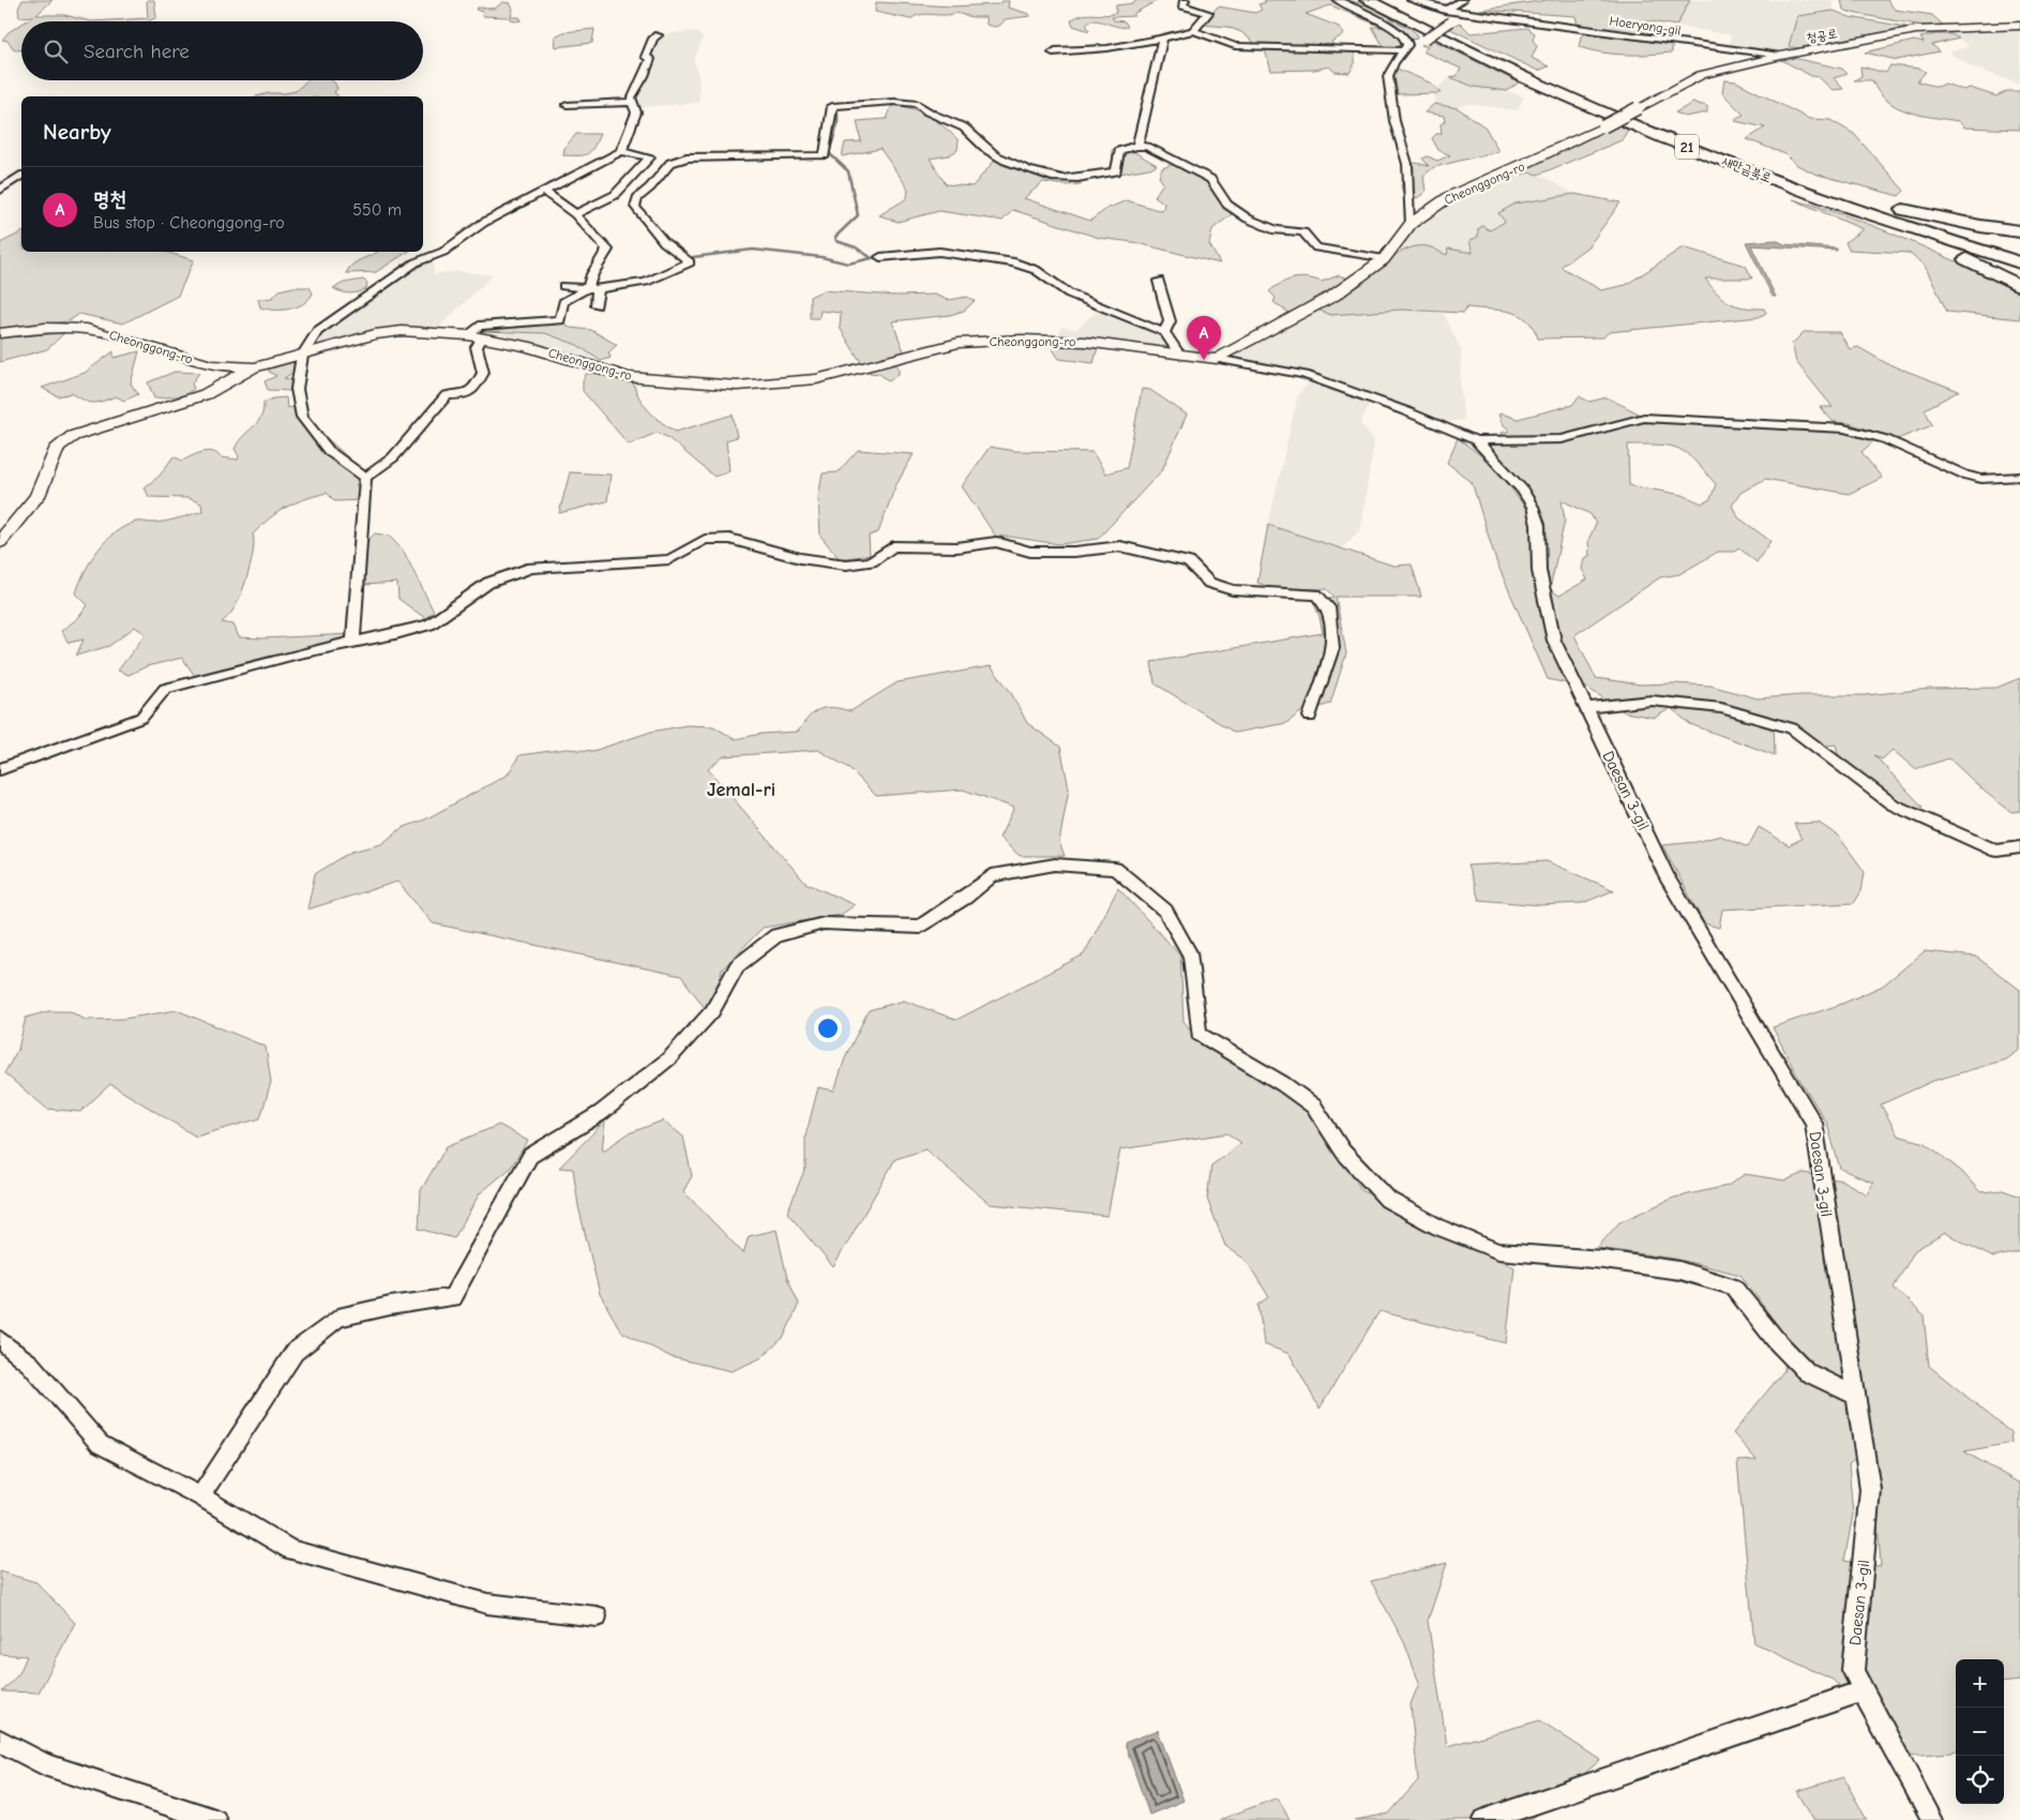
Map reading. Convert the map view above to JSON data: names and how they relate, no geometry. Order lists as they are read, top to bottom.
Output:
{
  "streets": {
    "highway": ["21", "새만금북로"],
    "street": [
      "Hoeryong-gil",
      "청공로",
      "Cheonggong-ro",
      "Daesan 3-gil"
    ]
  },
  "crossings": [
    ["Hoeryong-gil", "청공로"],
    ["청공로", "Cheonggong-ro"],
    ["Cheonggong-ro", "Daesan 3-gil"]
  ],
  "districts": ["Jemal-ri"],
  "page": {
    "search": "Search here",
    "heading": "Nearby",
    "list": [
      {
        "mark": "A",
        "name": "명천",
        "note": "Bus stop · Cheonggong-ro",
        "value": "550 m"
      }
    ],
    "pins": "A",
    "map_buttons": ["+", "−"]
  }
}
